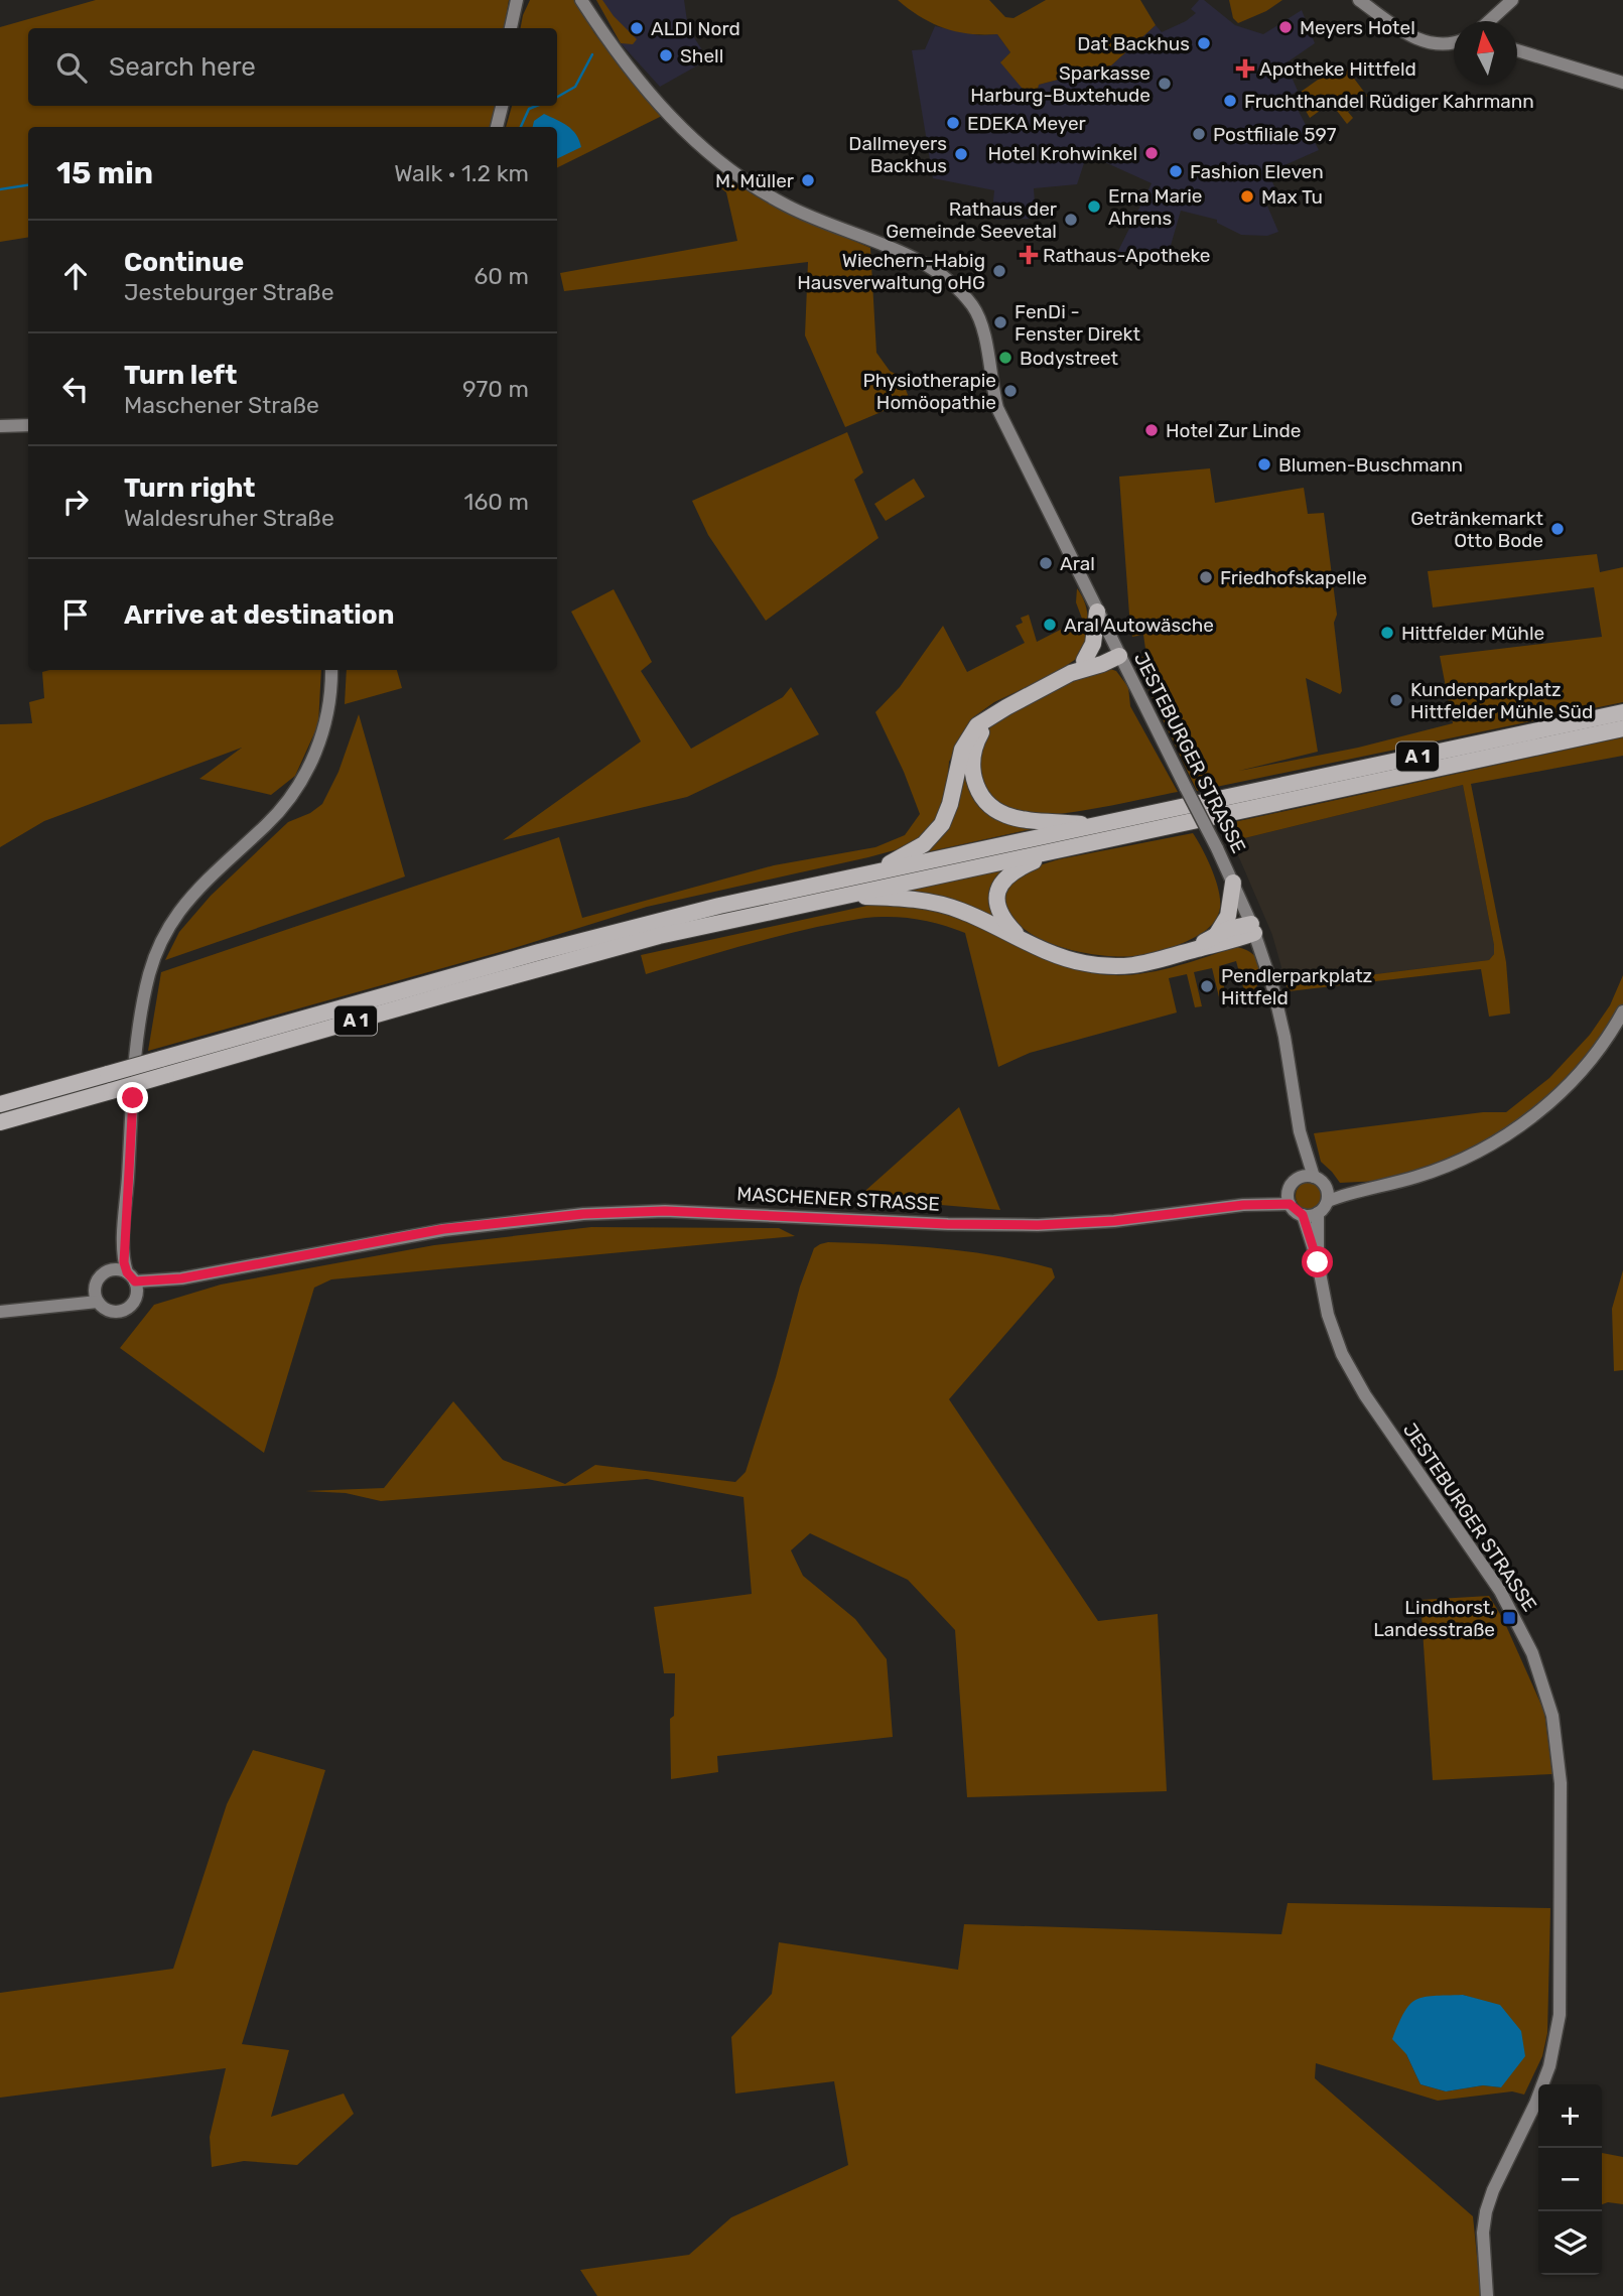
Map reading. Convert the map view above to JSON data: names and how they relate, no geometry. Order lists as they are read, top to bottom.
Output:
{
  "streets": {
    "highway": ["A 1"],
    "main road": ["JESTEBURGER STRASSE", "MASCHENER STRASSE"]
  },
  "crossings": [
    ["JESTEBURGER STRASSE", "MASCHENER STRASSE"]
  ],
  "places": {
    "other": [
      "Meyers Hotel",
      "ALDI Nord",
      "Dat Backhus",
      "Shell",
      "Sparkasse Harburg-Buxtehude",
      "Fruchthandel Rüdiger Kahrmann",
      "EDEKA Meyer",
      "Postfiliale 597",
      "Hotel Krohwinkel",
      "Dallmeyers Backhus",
      "Fashion Eleven",
      "M. Müller",
      "Max Tu",
      "Erna Marie Ahrens",
      "Rathaus der Gemeinde Seevetal",
      "Wiechern-Habig Hausverwaltung oHG",
      "FenDi - Fenster Direkt",
      "Bodystreet",
      "Physiotherapie Homöopathie",
      "Hotel Zur Linde",
      "Blumen-Buschmann",
      "Getränkemarkt Otto Bode",
      "Aral",
      "Friedhofskapelle",
      "Aral Autowäsche",
      "Hittfelder Mühle",
      "Kundenparkplatz Hittfelder Mühle Süd",
      "Pendlerparkplatz Hittfeld"
    ],
    "health": ["Apotheke Hittfeld", "Rathaus-Apotheke"],
    "transit": ["Lindhorst, Landesstraße"]
  },
  "north": "top",
  "page": {
    "search": "Search here",
    "heading": ["15 min", "Walk · 1.2 km"],
    "list": [
      ["Continue", "Jesteburger Straße", "60 m"],
      ["Turn left", "Maschener Straße", "970 m"],
      ["Turn right", "Waldesruher Straße", "160 m"],
      "Arrive at destination"
    ],
    "map_buttons": ["+", "−"]
  }
}
